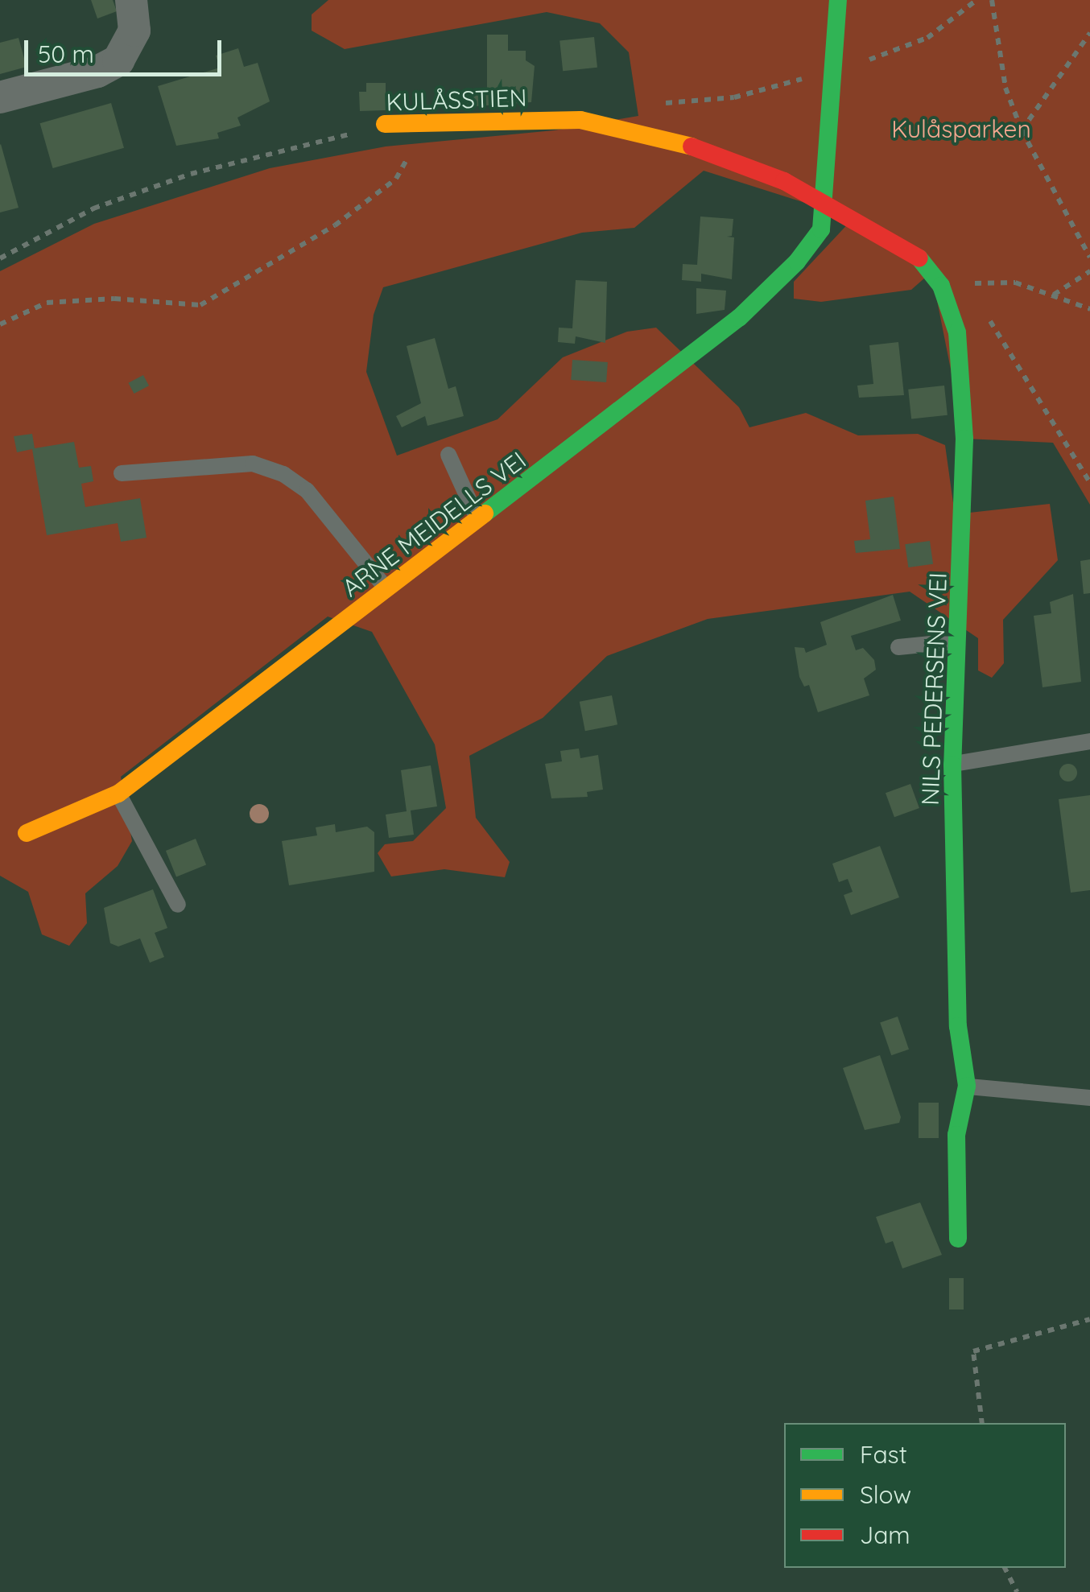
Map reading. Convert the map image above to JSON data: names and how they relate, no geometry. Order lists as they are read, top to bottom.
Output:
{
  "streets": {
    "street": ["KULÅSSTIEN", "ARNE MEIDELLS VEI", "NILS PEDERSENS VEI"]
  },
  "crossings": [
    ["KULÅSSTIEN", "ARNE MEIDELLS VEI"]
  ],
  "parks": ["Kulåsparken"],
  "legend": ["Fast", "Slow", "Jam"],
  "scale_bar": "50 m"
}
